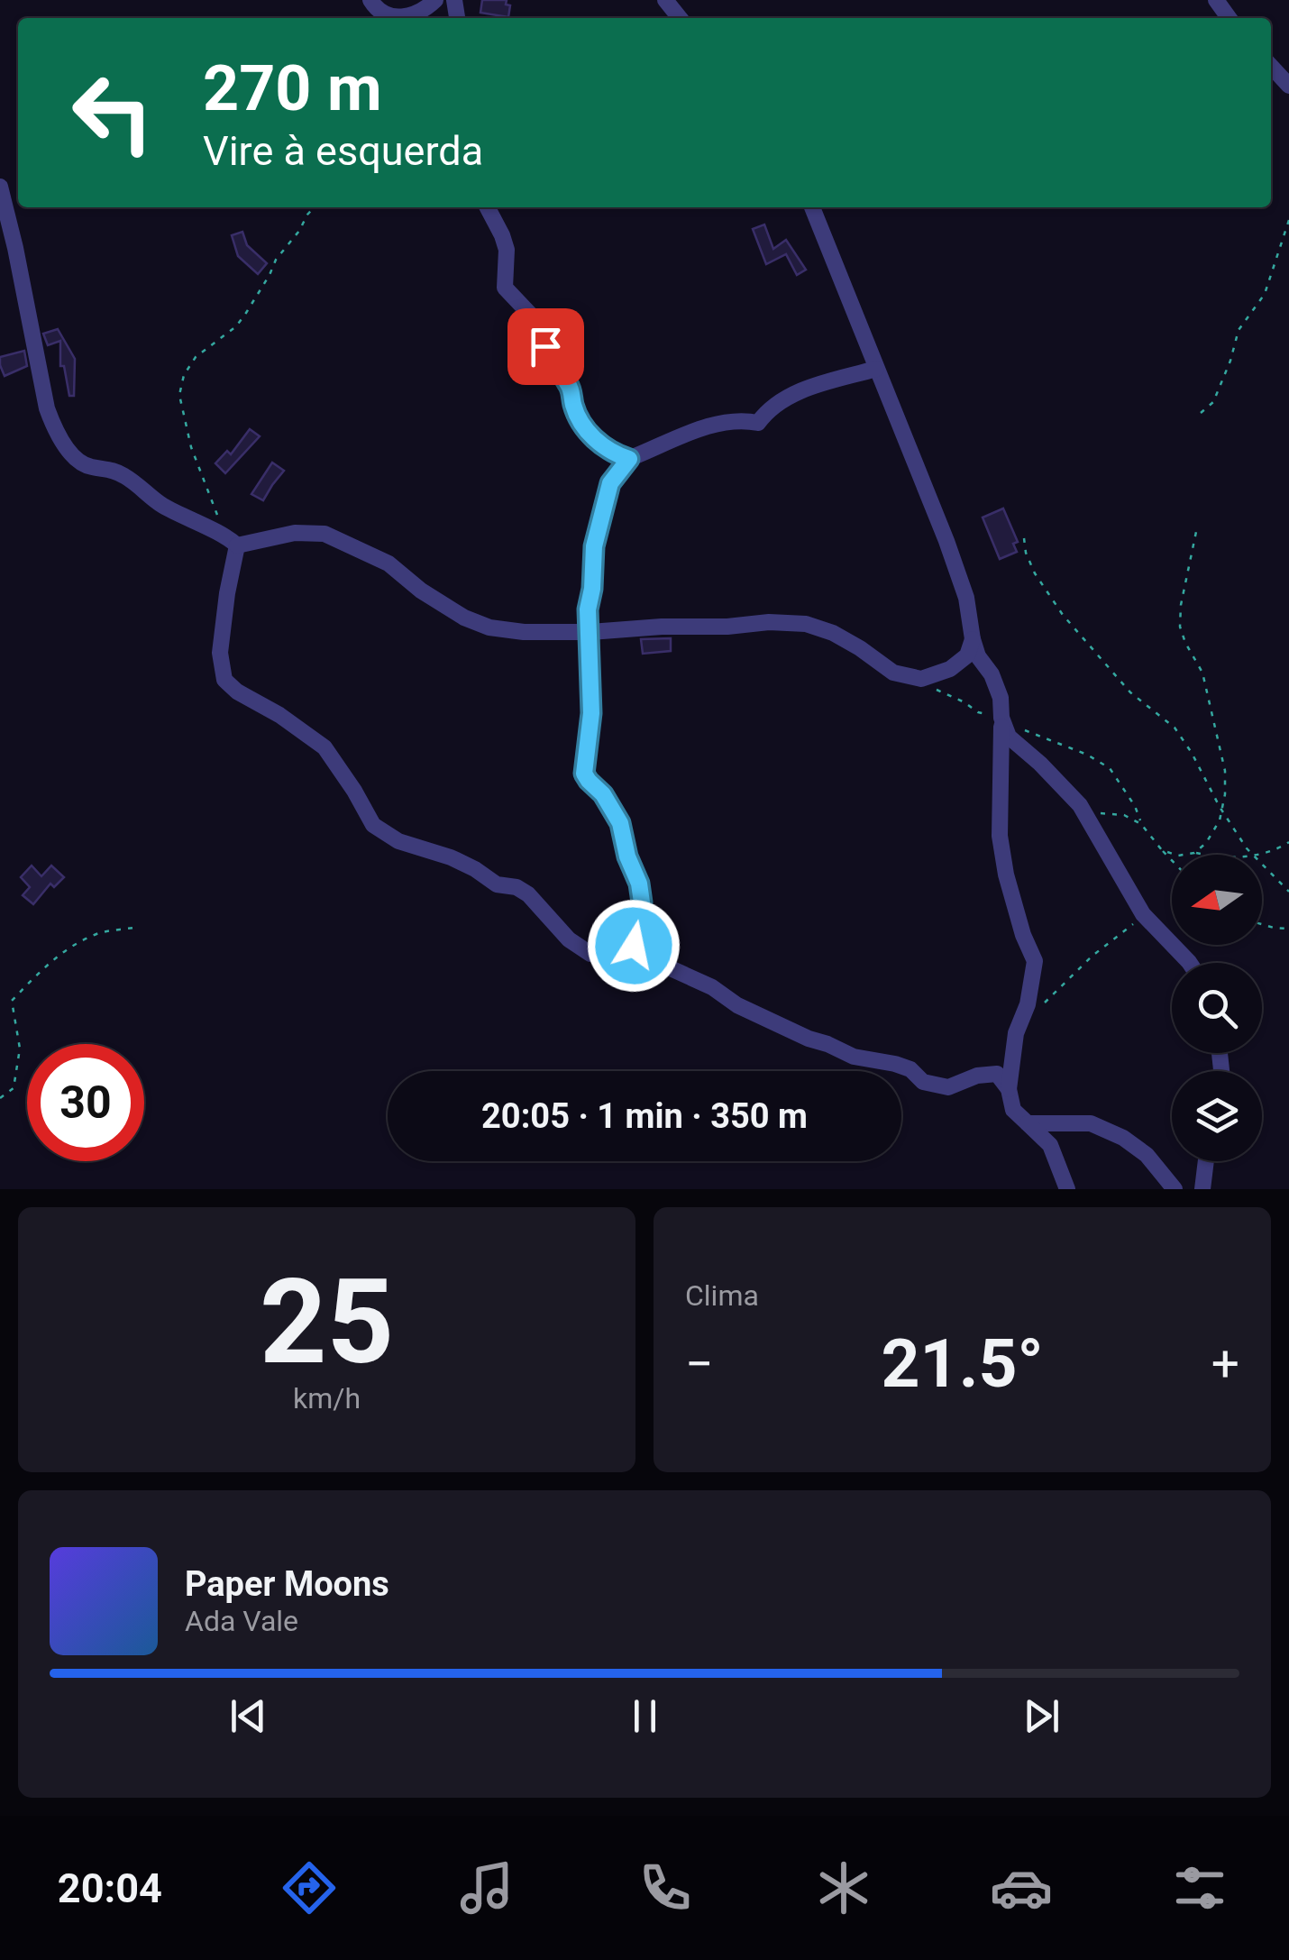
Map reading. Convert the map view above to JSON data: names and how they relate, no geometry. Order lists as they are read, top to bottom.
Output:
{
  "north": "left",
  "page": {
    "turn": ["270 m", "Vire à esquerda"],
    "limit": "30",
    "trip": "20:05 · 1 min · 350 m",
    "tile": [
      ["25", "km/h"],
      "Clima"
    ],
    "heat": ["−", "21.5°", "+"],
    "song": ["Paper Moons", "Ada Vale"],
    "tabs": "20:04"
  }
}
